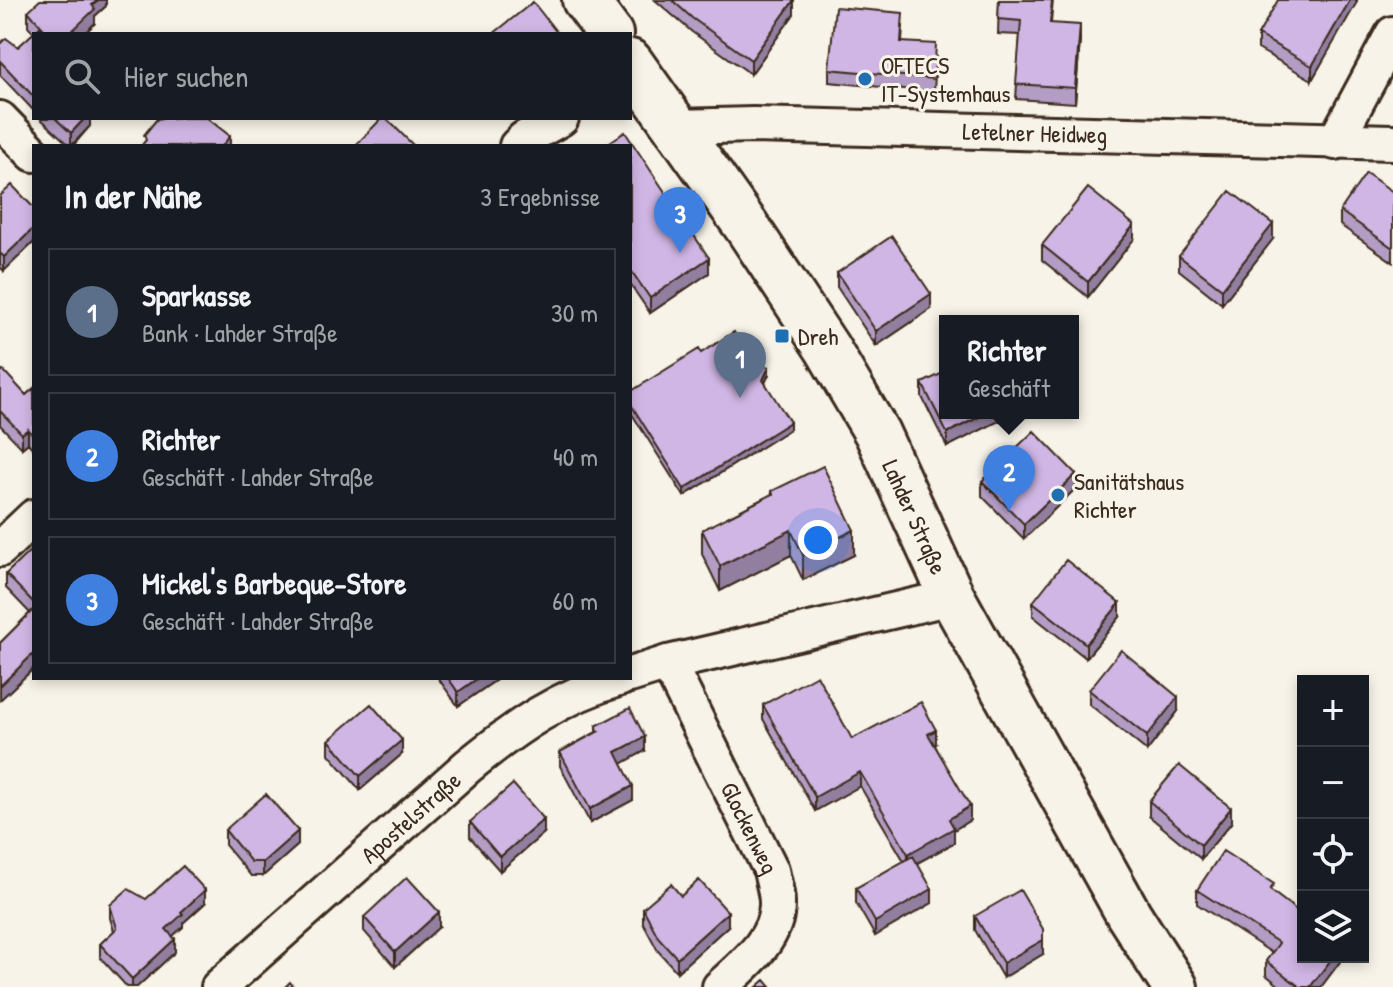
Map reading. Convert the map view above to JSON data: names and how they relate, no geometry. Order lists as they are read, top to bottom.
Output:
{
  "streets": {
    "street": [
      "Letelner Heidweg",
      "Lahder Straße",
      "Apostelstraße",
      "Glockenweg"
    ]
  },
  "crossings": [
    ["Letelner Heidweg", "Lahder Straße"]
  ],
  "places": {
    "other": ["OFTECS IT-Systemhaus", "Sanitätshaus Richter"],
    "transit": ["Dreh"]
  },
  "page": {
    "search": "Hier suchen",
    "heading": ["In der Nähe", "3 Ergebnisse"],
    "pins": ["3", "1", "2"],
    "list": [
      {
        "mark": "1",
        "name": "Sparkasse",
        "note": "Bank · Lahder Straße",
        "value": "30 m"
      },
      {
        "mark": "2",
        "name": "Richter",
        "note": "Geschäft · Lahder Straße",
        "value": "40 m"
      },
      {
        "mark": "3",
        "name": "Mickel's Barbeque-Store",
        "note": "Geschäft · Lahder Straße",
        "value": "60 m"
      }
    ],
    "popup": ["Richter", "Geschäft"],
    "map_buttons": ["+", "−"]
  }
}
